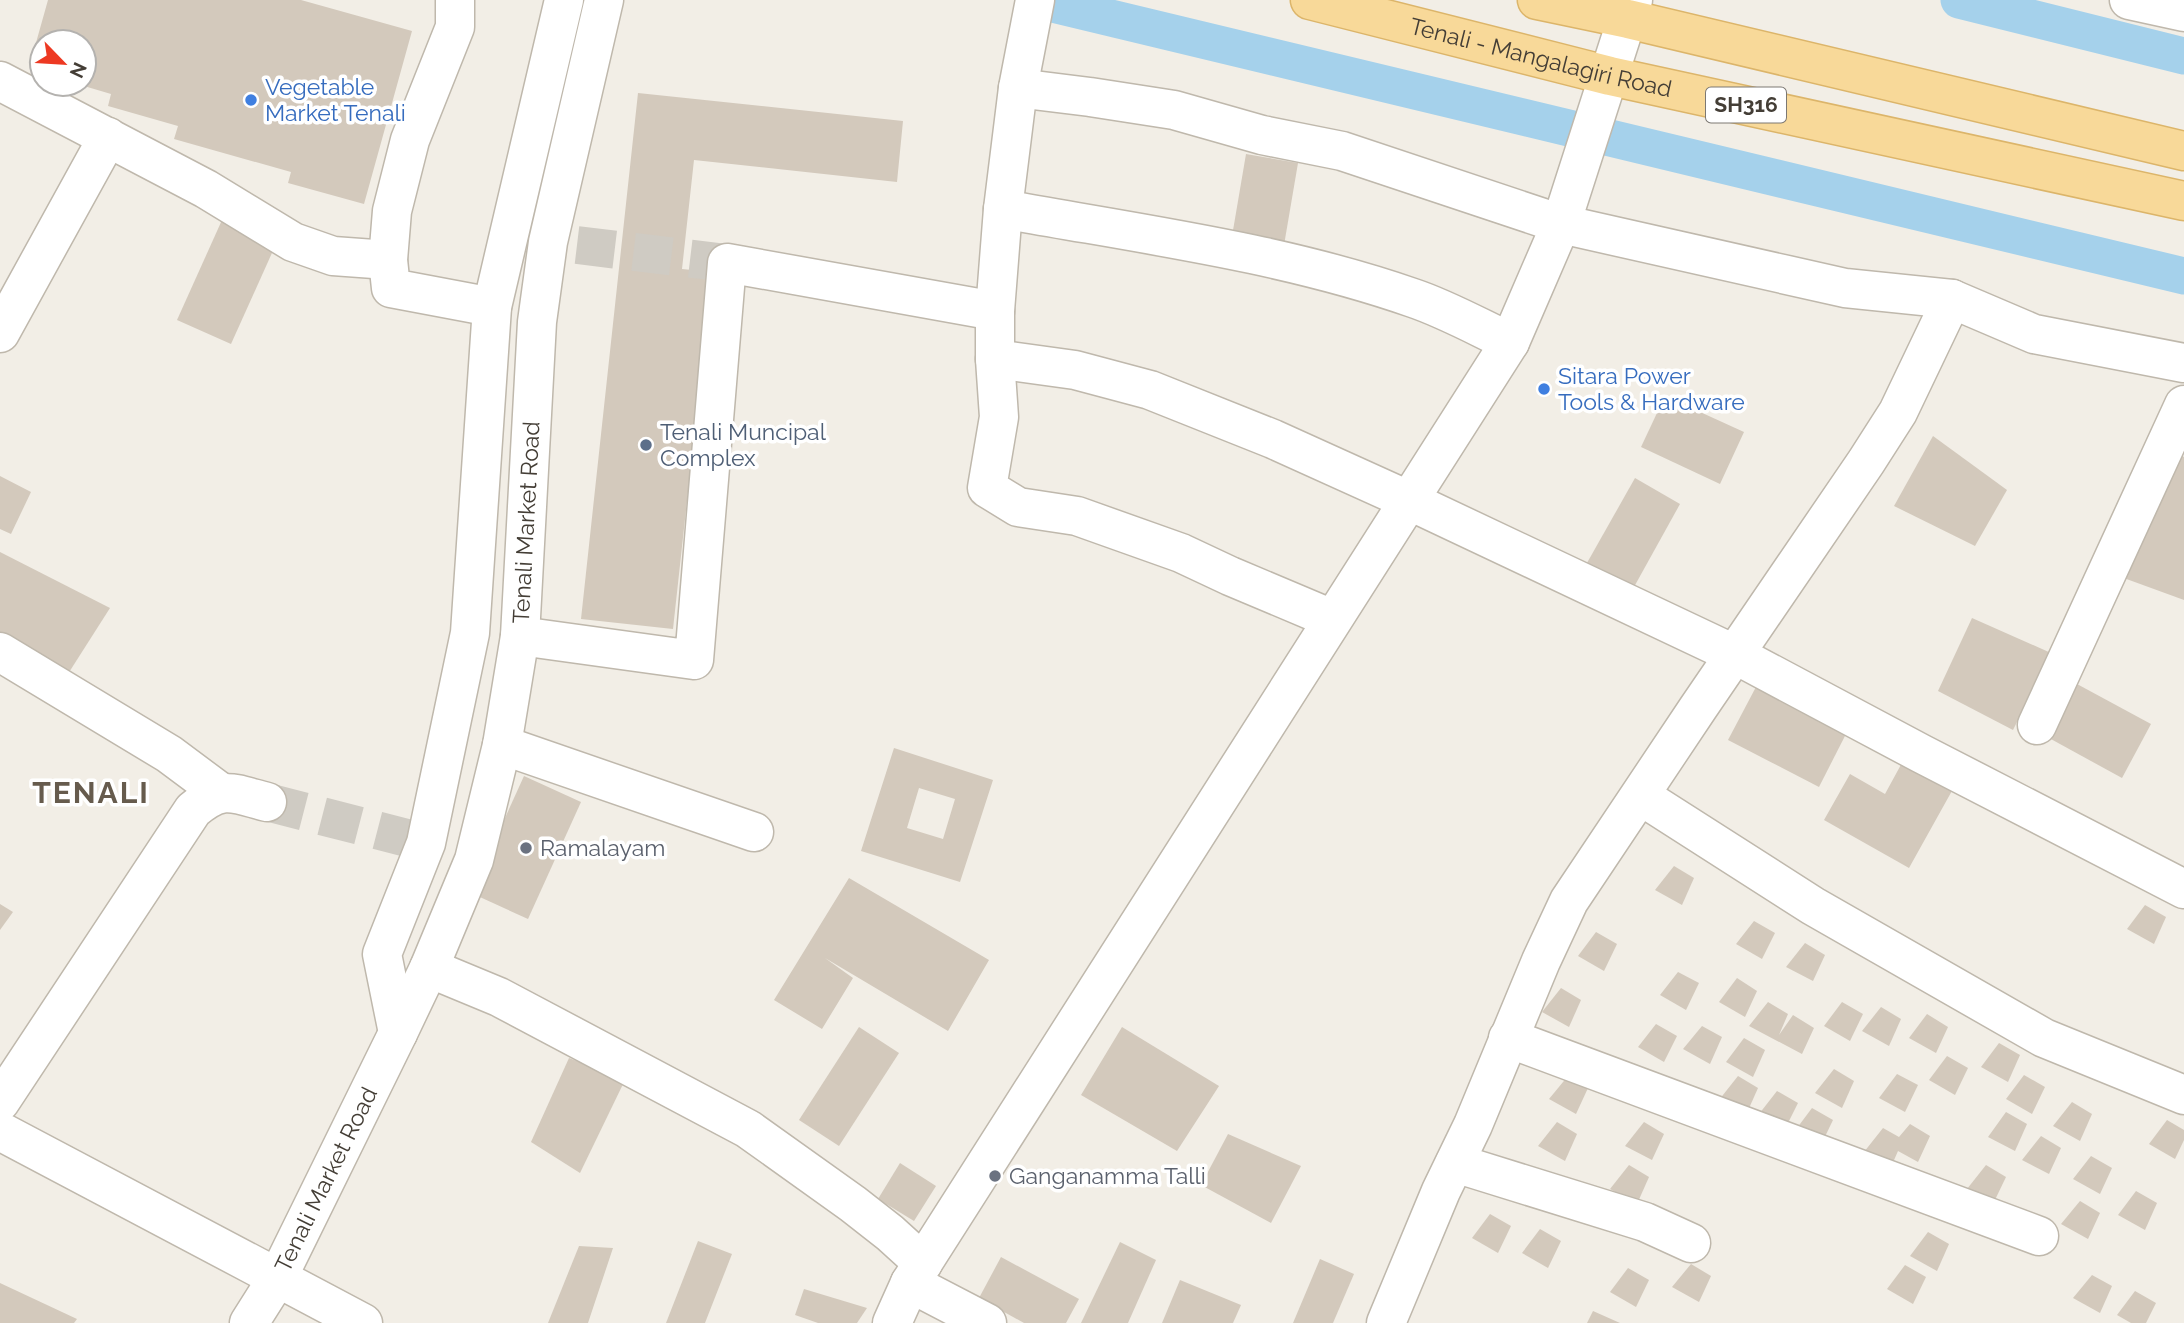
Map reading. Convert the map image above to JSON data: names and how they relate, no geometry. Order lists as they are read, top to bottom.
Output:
{
  "streets": {
    "main road": ["Tenali - Mangalagiri Road", "SH316"],
    "street": ["Tenali Market Road"]
  },
  "districts": ["TENALI"],
  "places": [
    "Vegetable Market Tenali",
    "Sitara Power Tools & Hardware",
    "Tenali Muncipal Complex",
    "Ramalayam",
    "Ganganamma Talli"
  ],
  "north": "bottom right"
}
